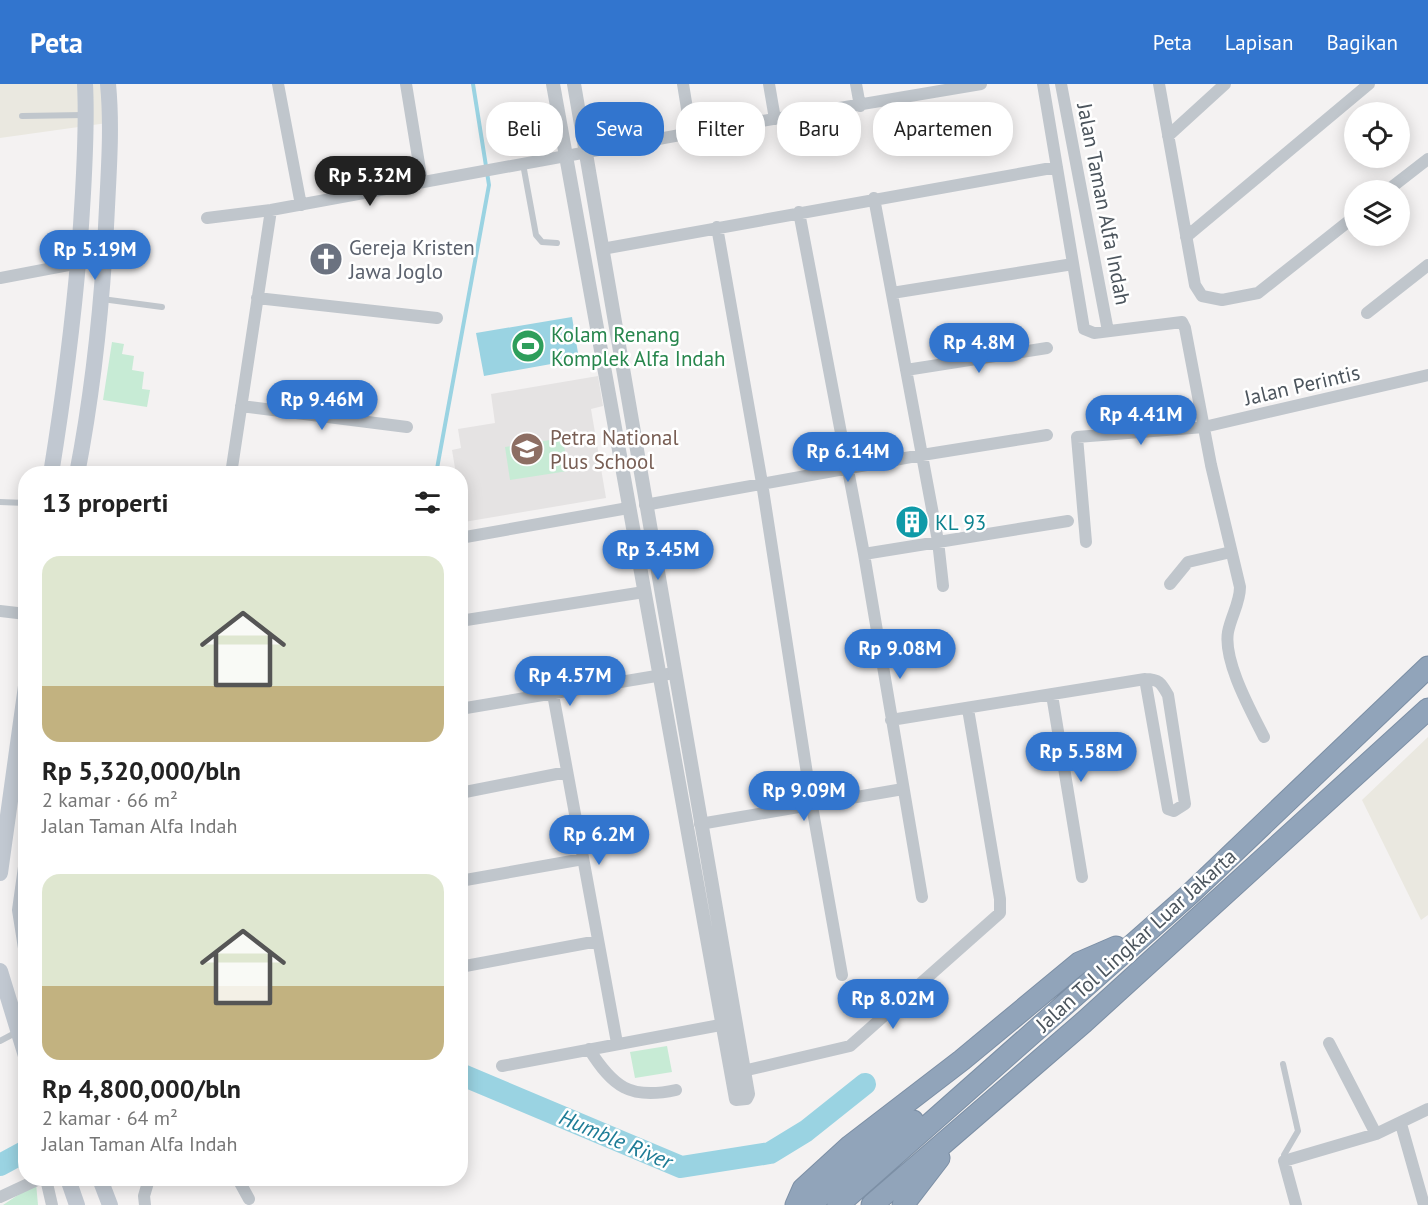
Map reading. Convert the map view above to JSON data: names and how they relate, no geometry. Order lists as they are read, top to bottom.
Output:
{
  "streets": {
    "highway": ["Jalan Tol Lingkar Luar Jakarta"],
    "street": ["Jalan Taman Alfa Indah", "Jalan Perintis"]
  },
  "water": ["Humble River"],
  "places": {
    "church": ["Gereja Kristen Jawa Joglo"],
    "sports": ["Kolam Renang Komplek Alfa Indah"],
    "school or university": ["Petra National Plus School"],
    "building": ["KL 93"]
  },
  "page": {
    "header": "Peta",
    "nav": ["Peta", "Lapisan", "Bagikan"],
    "chip": [
      "Beli",
      "Sewa",
      "Filter",
      "Baru",
      "Apartemen"
    ],
    "price": [
      "Rp 5.32M",
      "Rp 5.19M",
      "Rp 4.8M",
      "Rp 9.46M",
      "Rp 4.41M",
      "Rp 6.14M",
      "Rp 3.45M",
      "Rp 9.08M",
      "Rp 4.57M",
      "Rp 5.58M",
      "Rp 9.09M",
      "Rp 6.2M",
      "Rp 8.02M"
    ],
    "heading": "13 properti",
    "list": [
      {
        "name": "Rp 5,320,000/bln",
        "note": "2 kamar · 66 m² · Jalan Taman Alfa Indah"
      },
      {
        "name": "Rp 4,800,000/bln",
        "note": "2 kamar · 64 m² · Jalan Taman Alfa Indah"
      }
    ]
  }
}
